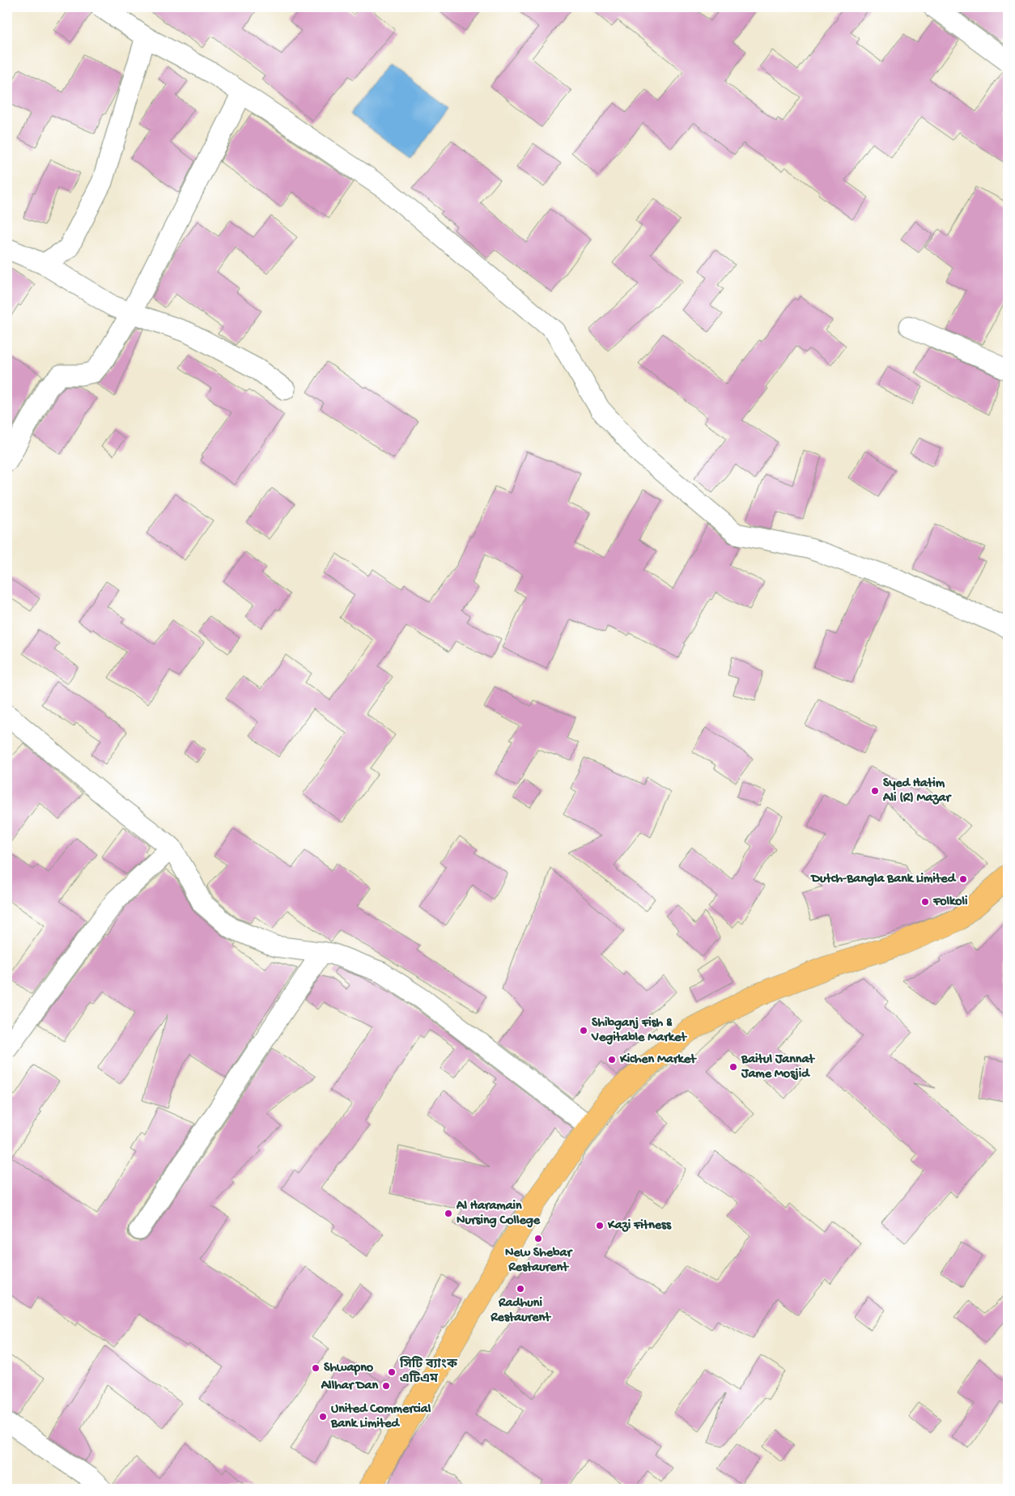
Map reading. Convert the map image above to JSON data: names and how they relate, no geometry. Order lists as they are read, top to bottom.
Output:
{
  "places": [
    "Syed Hatim Ali (R) Mazar",
    "Dutch-Bangla Bank Limited",
    "Folkoli",
    "Shibganj Fish & Vegitable Market",
    "Kichen Market",
    "Baitul Jannat Jame Mosjid",
    "Al Haramain Nursing College",
    "Kazi Fitness",
    "New Shebar Restaurent",
    "Radhuni Restaurent",
    "Shwapno",
    "সিটি ব্যাংক এটিএম",
    "Allhar Dan",
    "United Commercial Bank Limited"
  ]
}
